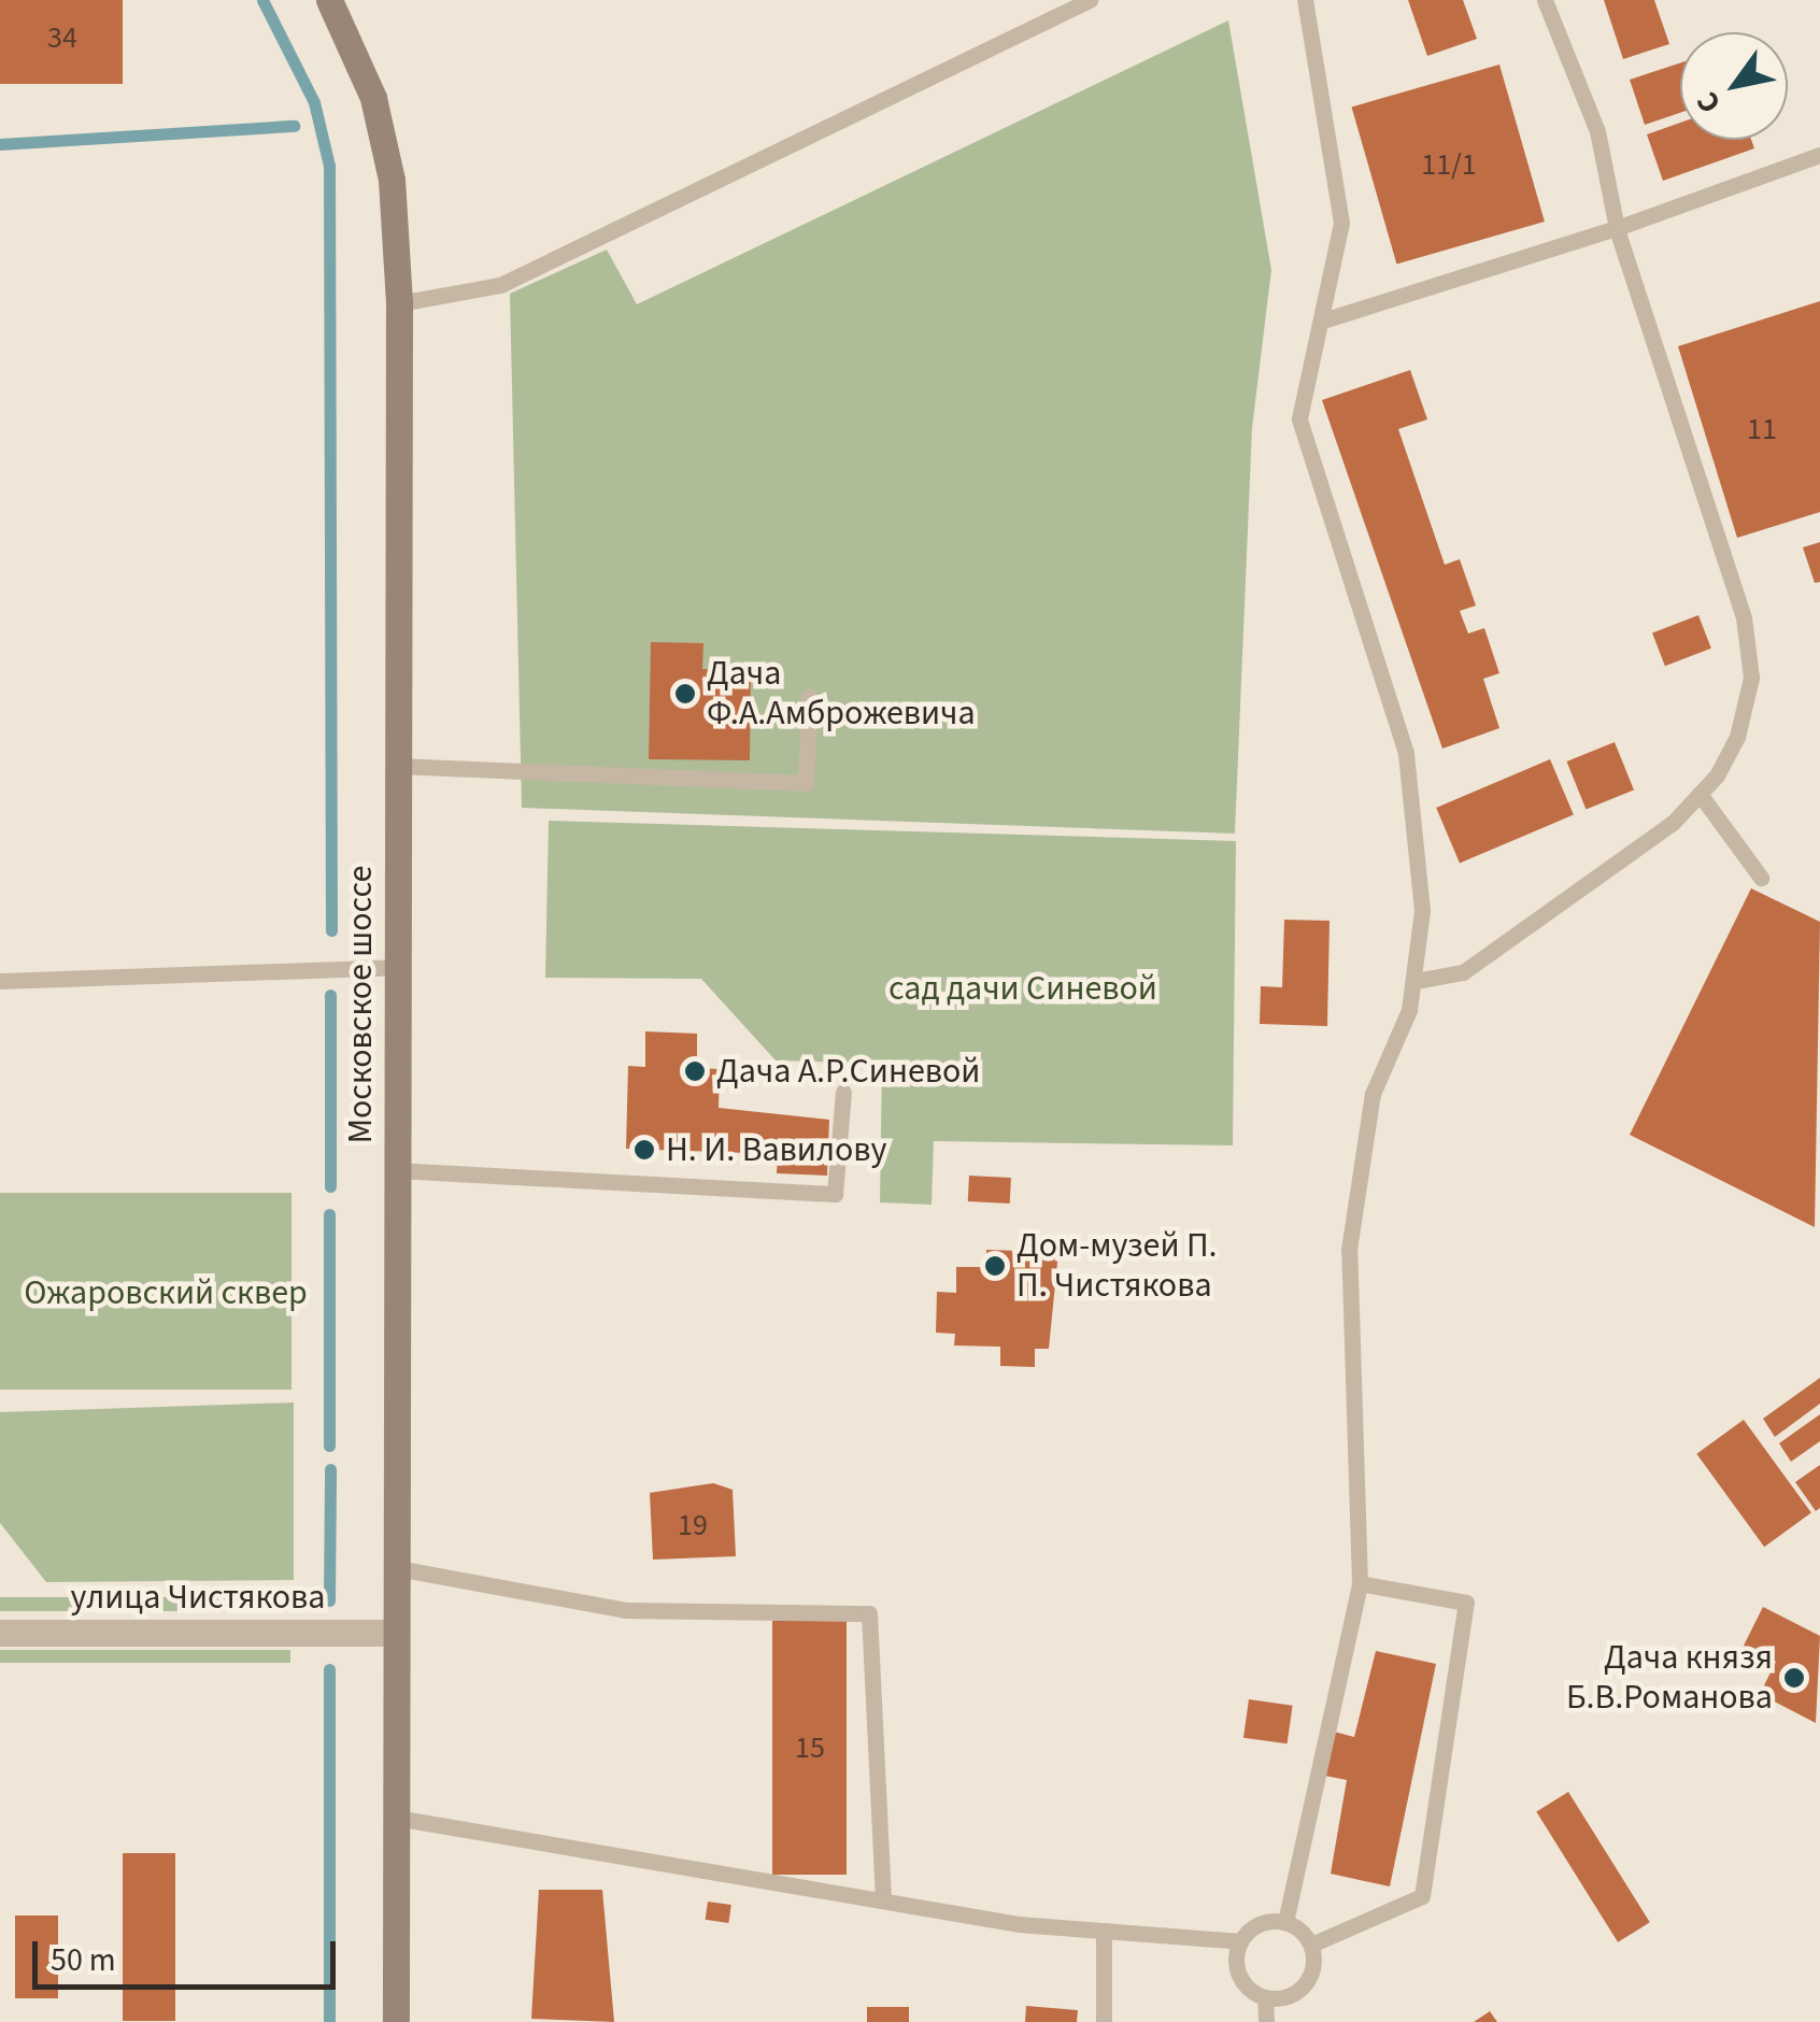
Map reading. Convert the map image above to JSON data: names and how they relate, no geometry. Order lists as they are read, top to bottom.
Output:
{
  "streets": {
    "main road": ["Московское шоссе"],
    "street": ["улица Чистякова"]
  },
  "crossings": [
    ["Московское шоссе", "улица Чистякова"]
  ],
  "parks": ["сад дачи Синевой", "Ожаровский сквер"],
  "places": [
    "Дача Ф.А.Амброжевича",
    "Дача А.Р.Синевой",
    "Н. И. Вавилову",
    "Дом-музей П. П. Чистякова",
    "Дача князя Б.В.Романова"
  ],
  "house_numbers": [
    "34",
    "11/1",
    "11",
    "19",
    "15"
  ],
  "scale_bar": "50 m",
  "north": "bottom left"
}
